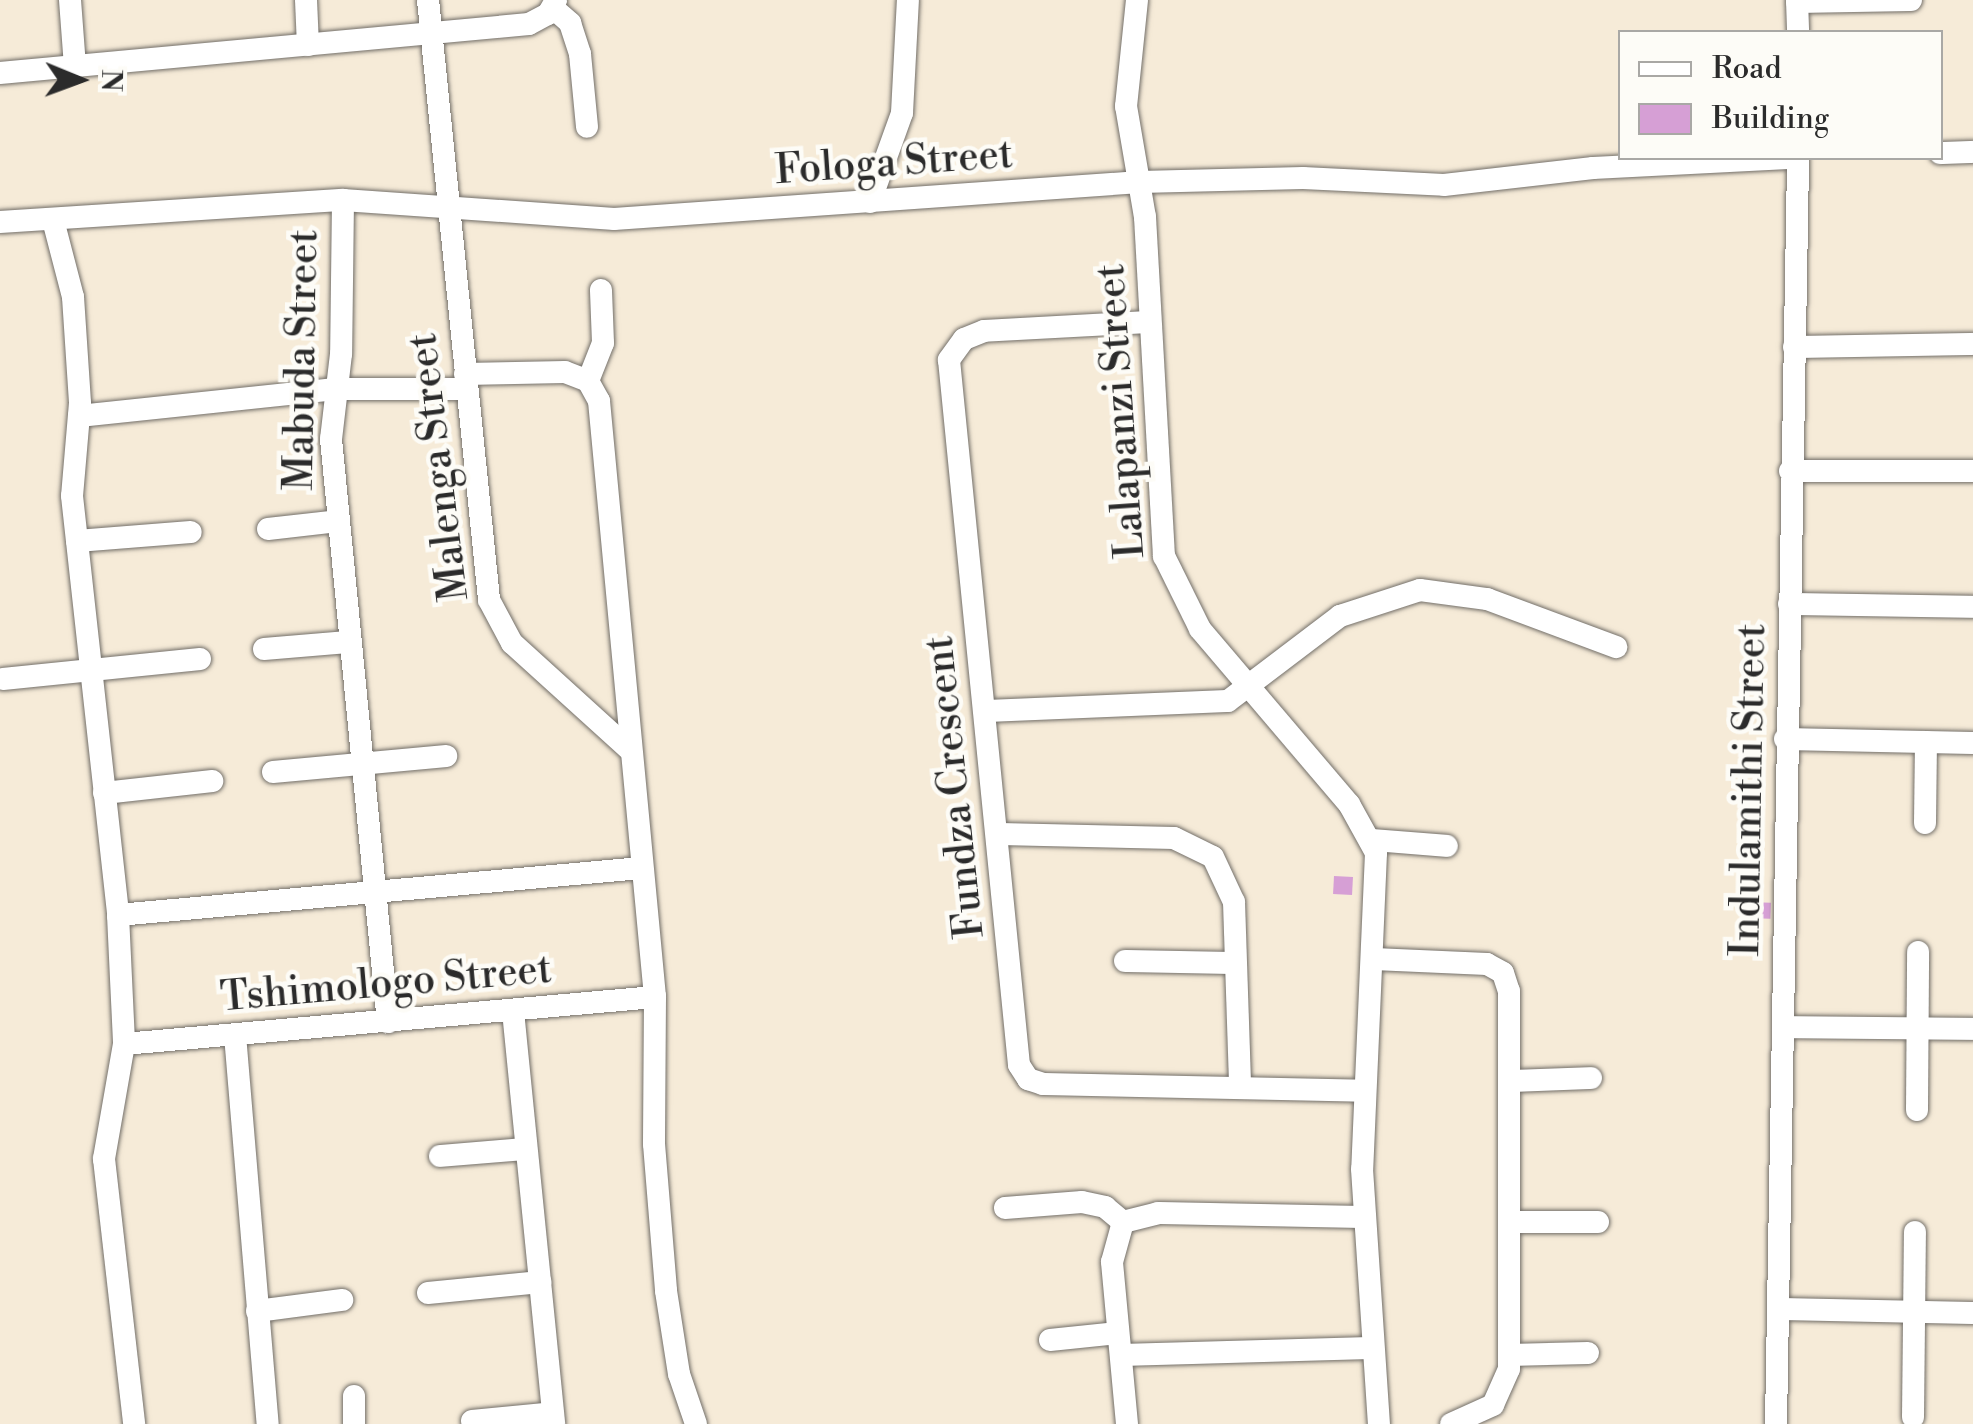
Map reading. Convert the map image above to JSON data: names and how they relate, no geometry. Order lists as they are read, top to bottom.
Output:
{
  "streets": {
    "street": [
      "Fologa Street",
      "Mabuda Street",
      "Lalapanzi Street",
      "Malenga Street",
      "Fundza Crescent",
      "Indulamithi Street",
      "Tshimologo Street"
    ]
  },
  "crossings": [
    ["Fologa Street", "Mabuda Street"],
    ["Fologa Street", "Lalapanzi Street"],
    ["Fologa Street", "Malenga Street"],
    ["Mabuda Street", "Tshimologo Street"],
    ["Lalapanzi Street", "Fundza Crescent"]
  ],
  "legend": ["Road", "Building"],
  "north": "right"
}
